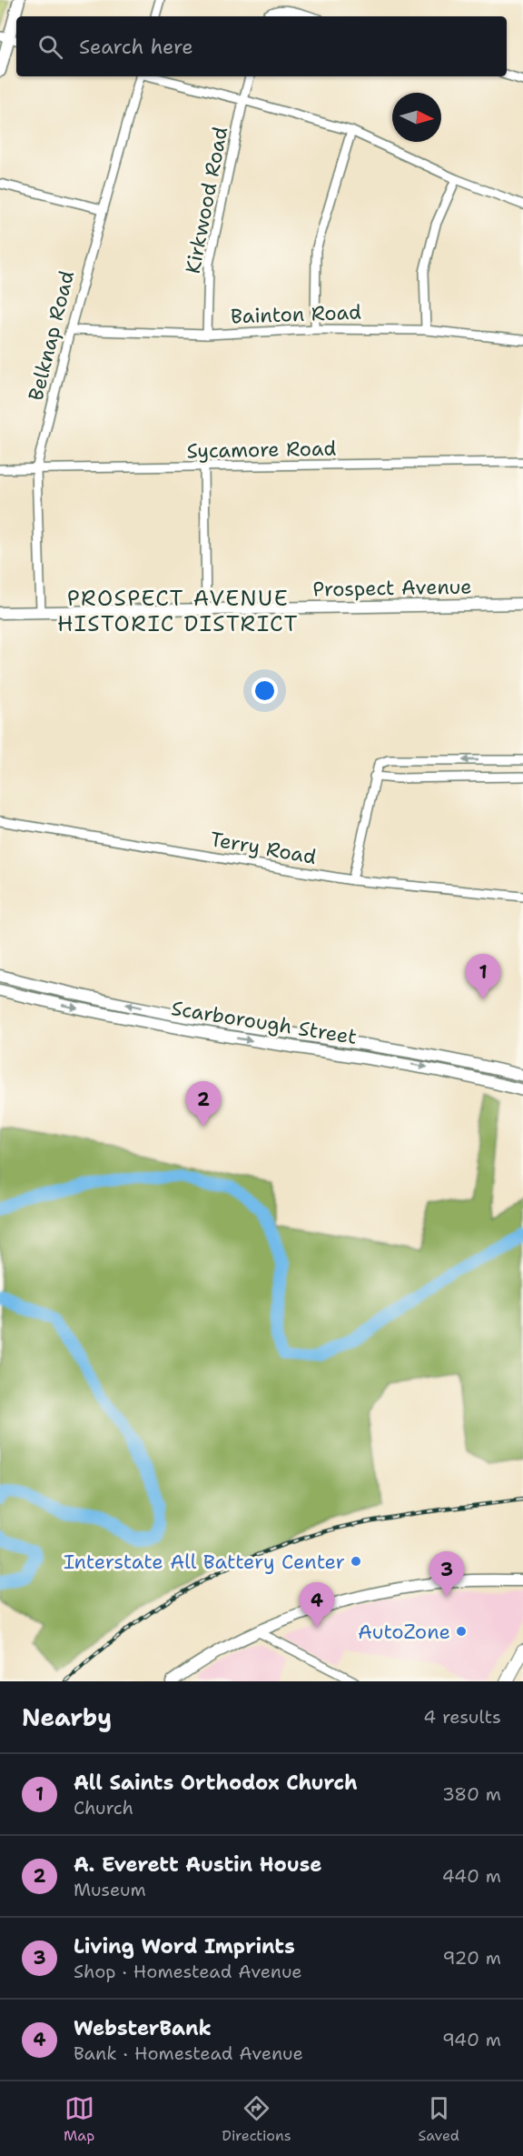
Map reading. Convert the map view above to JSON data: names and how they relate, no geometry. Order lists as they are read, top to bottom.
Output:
{
  "streets": {
    "main road": ["Prospect Avenue", "Scarborough Street"],
    "street": [
      "Kirkwood Road",
      "Bainton Road",
      "Belknap Road",
      "Sycamore Road",
      "Terry Road"
    ]
  },
  "crossings": [
    ["Kirkwood Road", "Bainton Road"],
    ["Bainton Road", "Belknap Road"],
    ["Belknap Road", "Sycamore Road"],
    ["Belknap Road", "Prospect Avenue"]
  ],
  "districts": ["PROSPECT AVENUE HISTORIC DISTRICT"],
  "places": ["Interstate All Battery Center", "AutoZone"],
  "north": "right",
  "page": {
    "search": "Search here",
    "pins": [
      "1",
      "2",
      "3",
      "4"
    ],
    "heading": ["Nearby", "4 results"],
    "list": [
      {
        "mark": "1",
        "name": "All Saints Orthodox Church",
        "note": "Church",
        "value": "380 m"
      },
      {
        "mark": "2",
        "name": "A. Everett Austin House",
        "note": "Museum",
        "value": "440 m"
      },
      {
        "mark": "3",
        "name": "Living Word Imprints",
        "note": "Shop · Homestead Avenue",
        "value": "920 m"
      },
      {
        "mark": "4",
        "name": "WebsterBank",
        "note": "Bank · Homestead Avenue",
        "value": "940 m"
      }
    ],
    "nav": ["Map", "Directions", "Saved"]
  }
}
